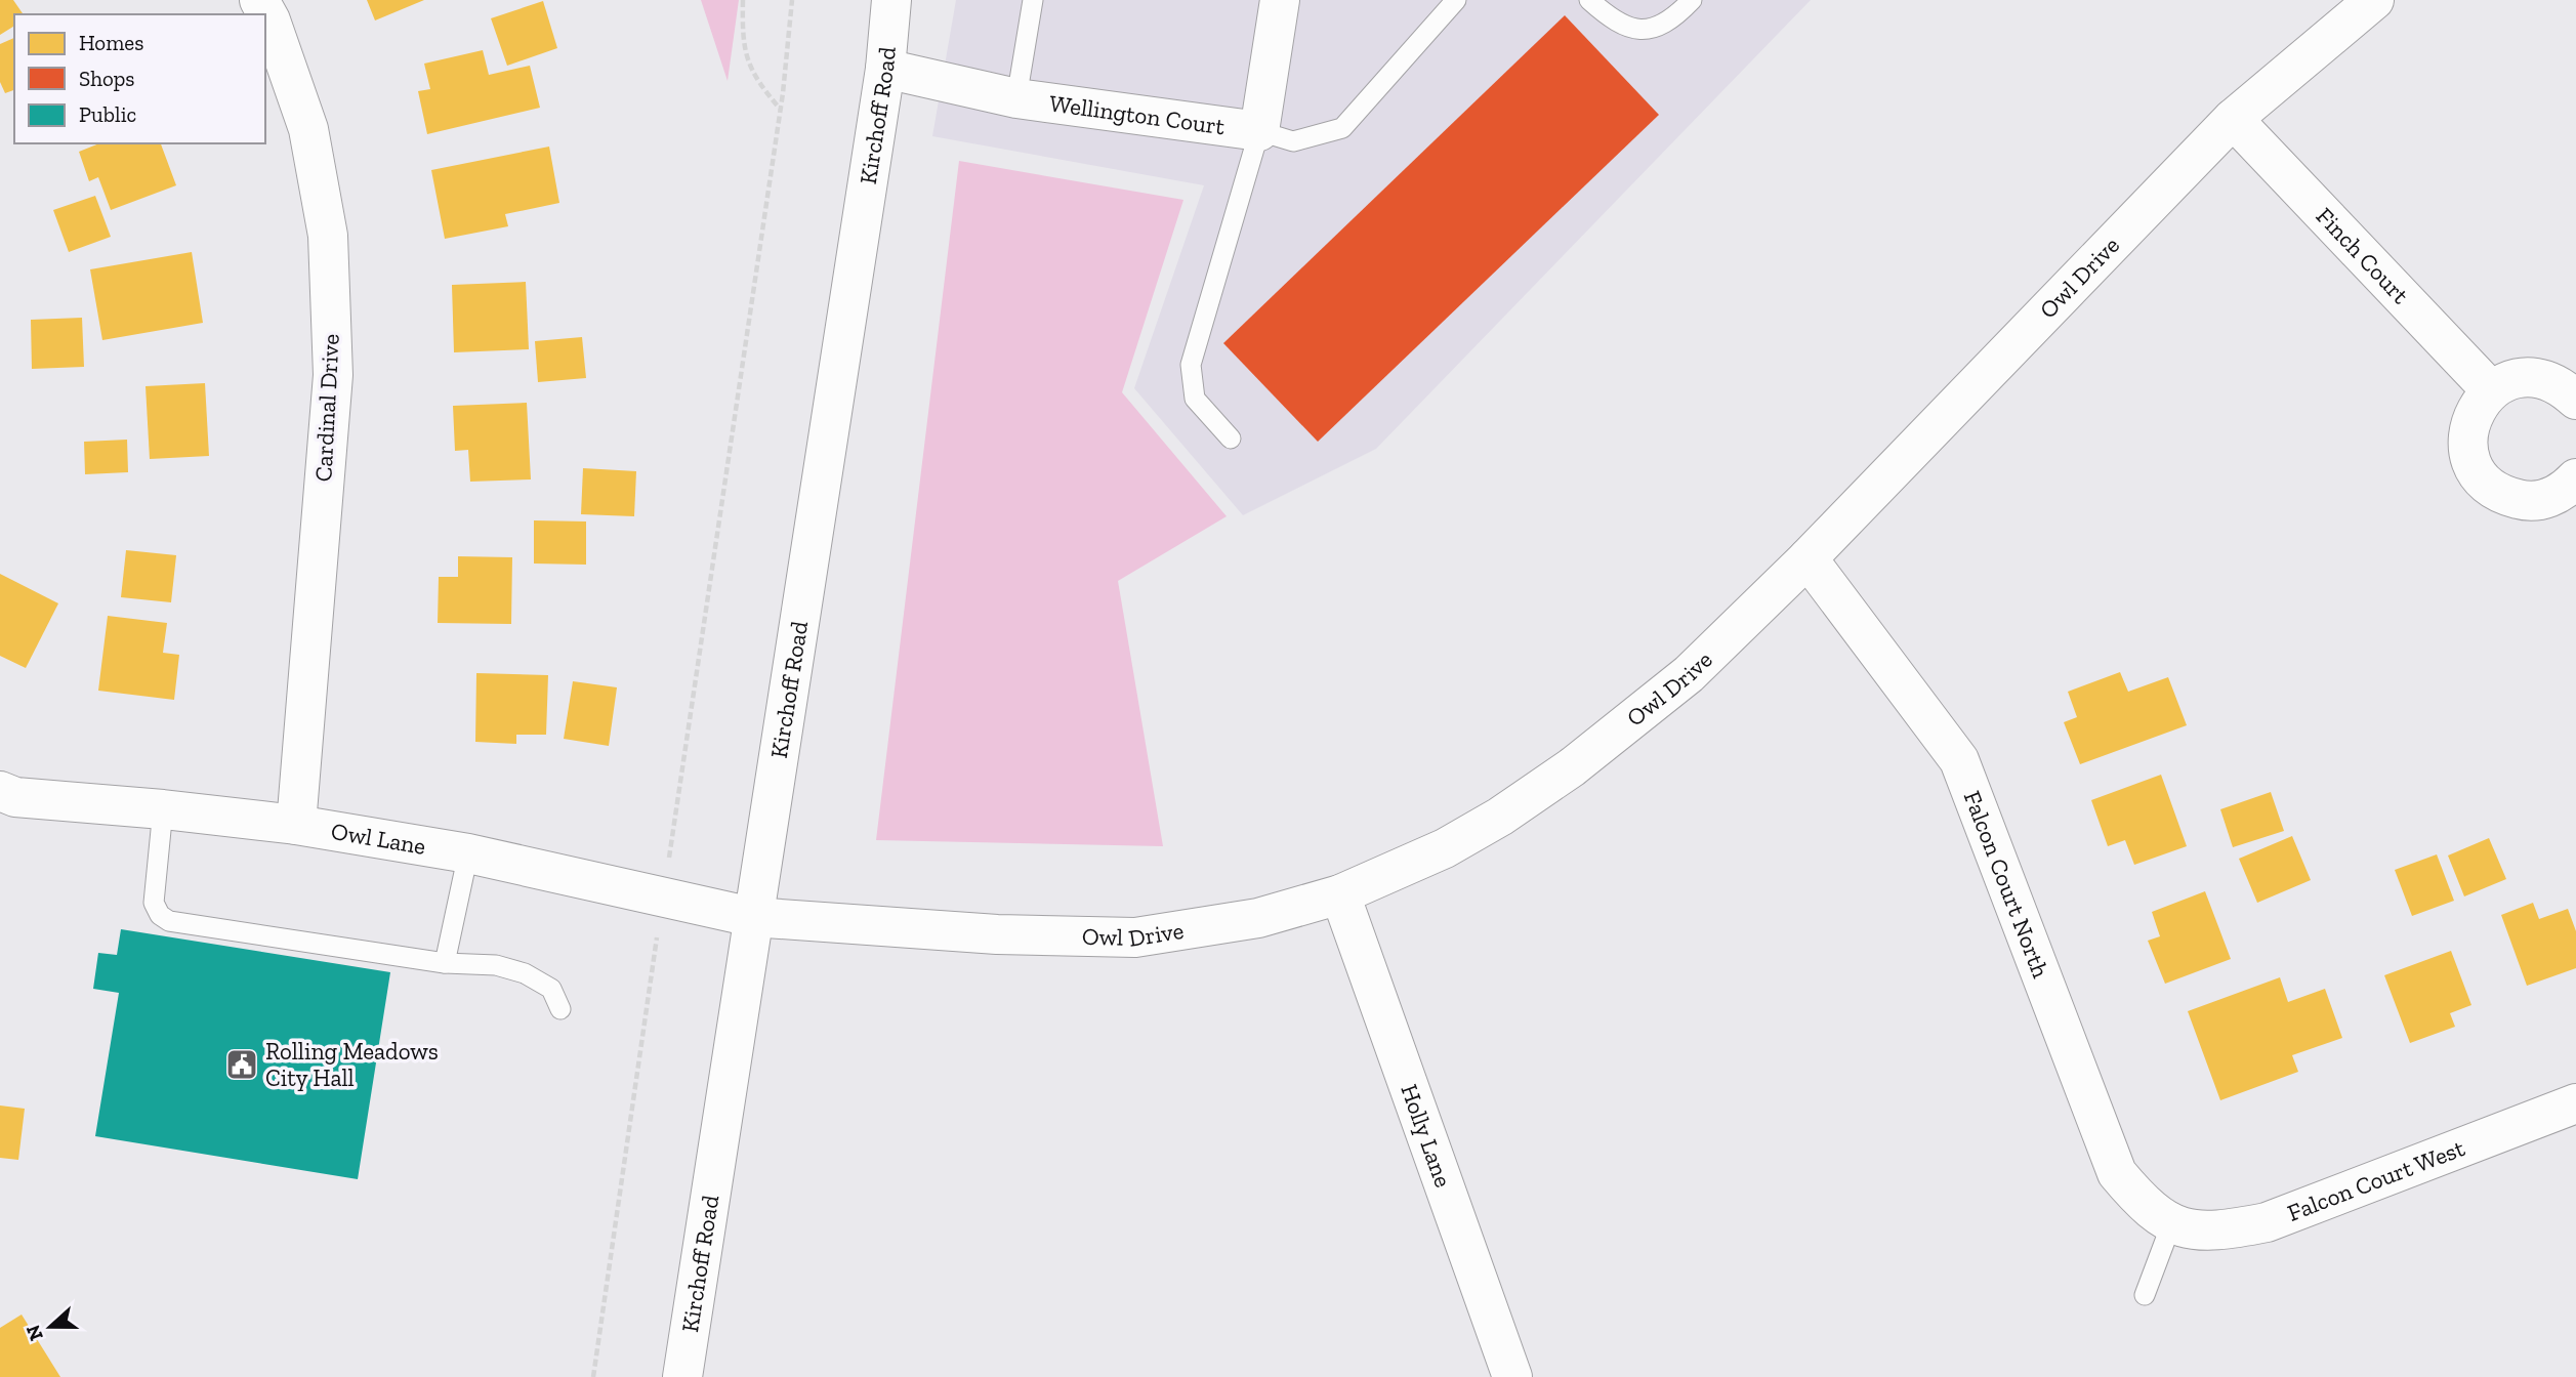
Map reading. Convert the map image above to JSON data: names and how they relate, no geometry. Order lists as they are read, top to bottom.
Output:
{
  "streets": {
    "street": [
      "Kirchoff Road",
      "Wellington Court",
      "Finch Court",
      "Owl Drive",
      "Cardinal Drive",
      "Owl Lane",
      "Falcon Court North",
      "Holly Lane",
      "Falcon Court West"
    ]
  },
  "crossings": [
    ["Kirchoff Road", "Wellington Court"],
    ["Kirchoff Road", "Owl Drive"],
    ["Kirchoff Road", "Owl Lane"],
    ["Finch Court", "Owl Drive"],
    ["Owl Drive", "Owl Lane"],
    ["Owl Drive", "Falcon Court North"],
    ["Owl Drive", "Holly Lane"],
    ["Cardinal Drive", "Owl Lane"],
    ["Falcon Court North", "Falcon Court West"]
  ],
  "places": {
    "public building": ["Rolling Meadows City Hall"]
  },
  "legend": ["Homes", "Shops", "Public"],
  "north": "left"
}
